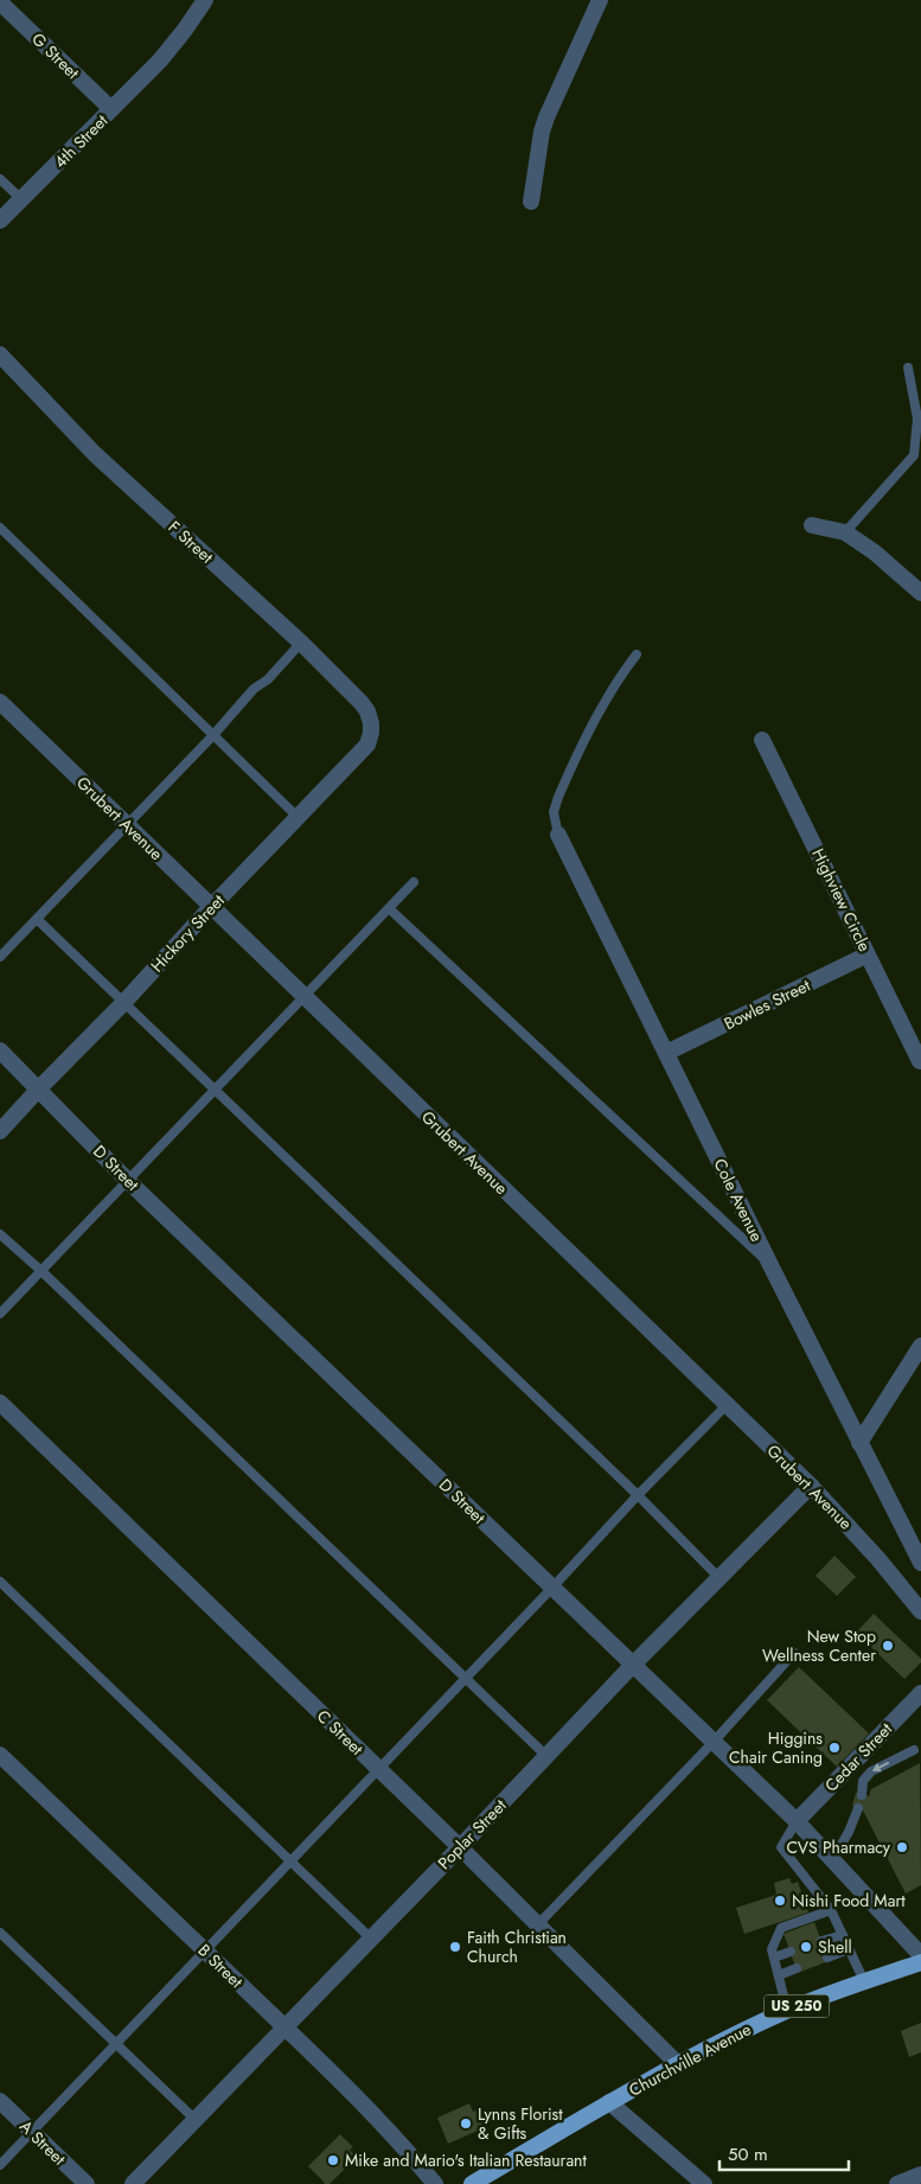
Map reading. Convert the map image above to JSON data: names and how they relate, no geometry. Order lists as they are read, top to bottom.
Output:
{
  "streets": {
    "main road": ["US 250", "Churchville Avenue"],
    "street": [
      "G Street",
      "4th Street",
      "F Street",
      "Grubert Avenue",
      "Highview Circle",
      "Hickory Street",
      "Bowles Street",
      "D Street",
      "Cole Avenue",
      "C Street",
      "Cedar Street",
      "Poplar Street",
      "B Street",
      "A Street"
    ]
  },
  "crossings": [
    ["G Street", "4th Street"],
    ["F Street", "Hickory Street"],
    ["Grubert Avenue", "Hickory Street"],
    ["Grubert Avenue", "Poplar Street"],
    ["Highview Circle", "Bowles Street"],
    ["Hickory Street", "D Street"],
    ["Bowles Street", "Cole Avenue"],
    ["D Street", "Cedar Street"],
    ["D Street", "Poplar Street"],
    ["C Street", "Poplar Street"],
    ["C Street", "Churchville Avenue"],
    ["Poplar Street", "B Street"]
  ],
  "places": [
    "New Stop Wellness Center",
    "Higgins Chair Caning",
    "CVS Pharmacy",
    "Nishi Food Mart",
    "Faith Christian Church",
    "Shell",
    "Lynns Florist & Gifts",
    "Mike and Mario's Italian Restaurant"
  ],
  "scale_bar": "50 m"
}
